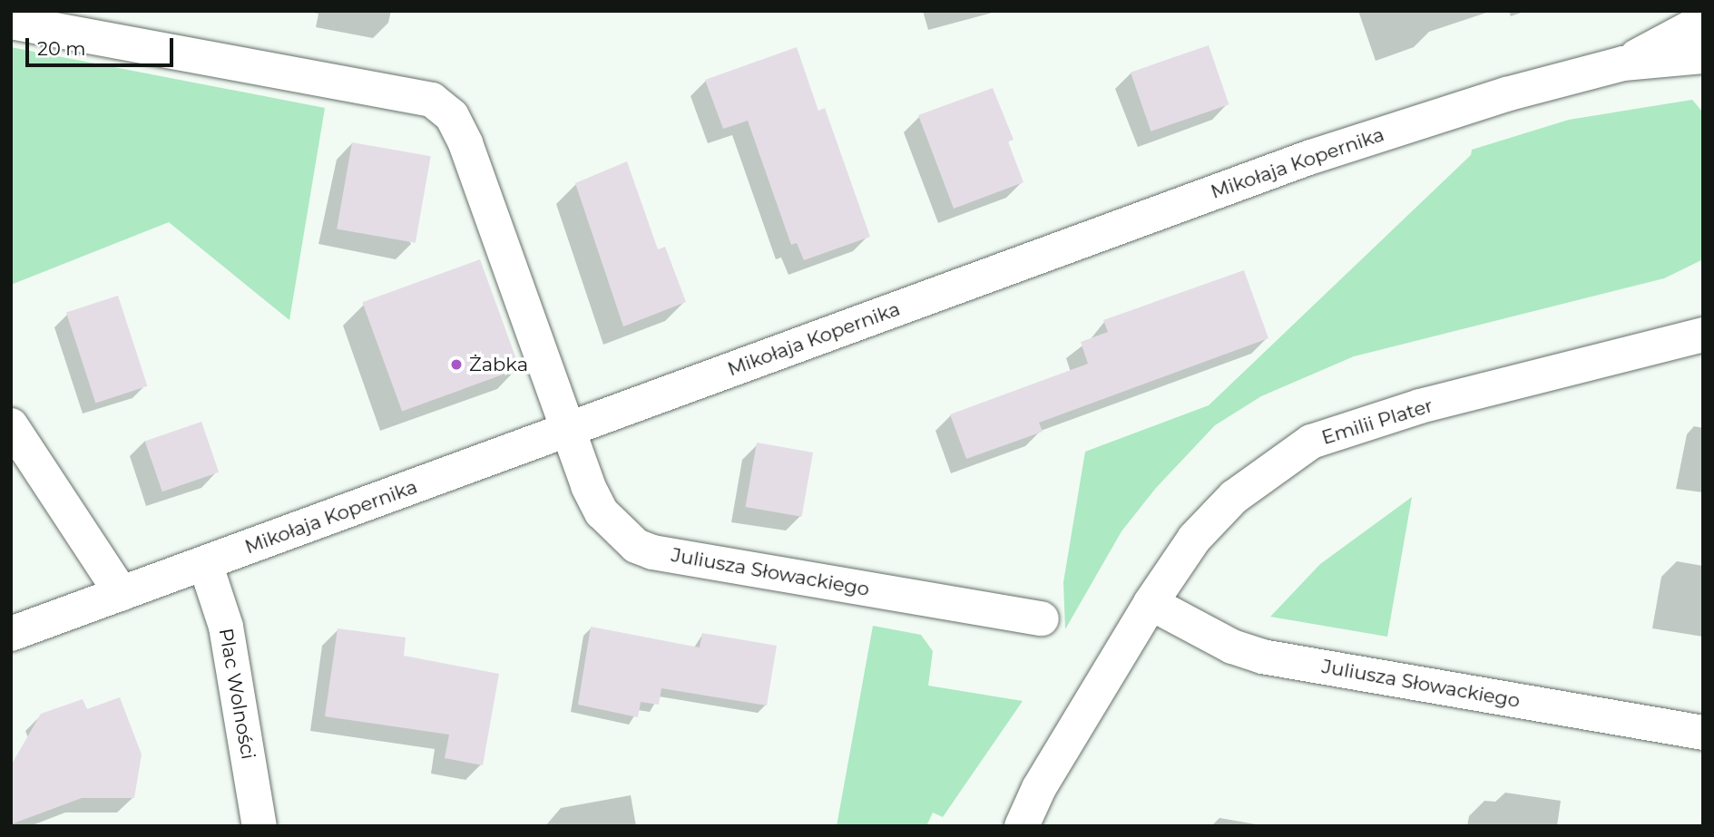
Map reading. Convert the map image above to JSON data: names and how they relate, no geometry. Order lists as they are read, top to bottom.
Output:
{
  "streets": {
    "street": [
      "Mikołaja Kopernika",
      "Emilii Plater",
      "Juliusza Słowackiego",
      "Plac Wolności"
    ]
  },
  "crossings": [
    ["Mikołaja Kopernika", "Juliusza Słowackiego"],
    ["Mikołaja Kopernika", "Plac Wolności"],
    ["Emilii Plater", "Juliusza Słowackiego"]
  ],
  "places": ["Żabka"],
  "scale_bar": "20 m"
}
